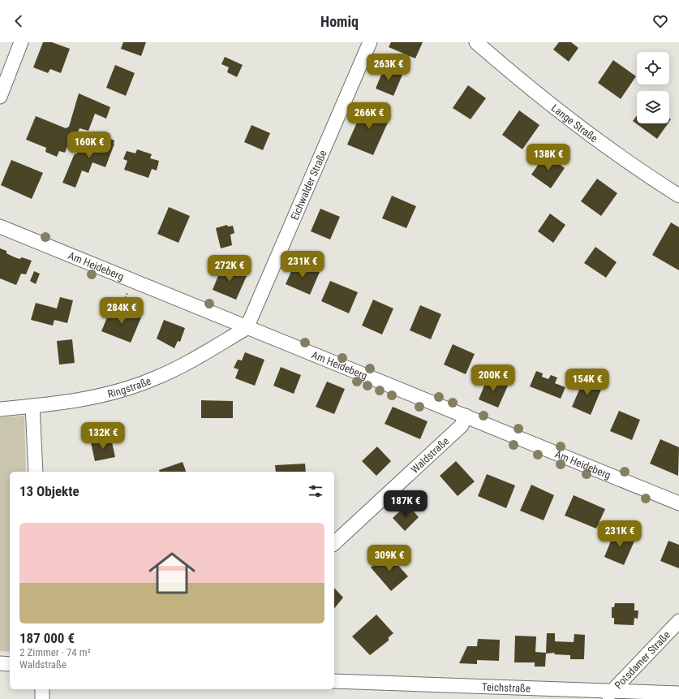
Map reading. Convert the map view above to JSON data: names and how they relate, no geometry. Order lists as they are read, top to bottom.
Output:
{
  "streets": {
    "street": [
      "Lange Straße",
      "Eichwalder Straße",
      "Am Heideberg",
      "Ringstraße",
      "Waldstraße",
      "Potsdamer Straße",
      "Teichstraße"
    ]
  },
  "crossings": [
    ["Eichwalder Straße", "Am Heideberg"],
    ["Eichwalder Straße", "Ringstraße"],
    ["Am Heideberg", "Ringstraße"],
    ["Am Heideberg", "Waldstraße"],
    ["Potsdamer Straße", "Teichstraße"]
  ],
  "page": {
    "header": "Homiq",
    "price": [
      "263K €",
      "266K €",
      "160K €",
      "138K €",
      "231K €",
      "272K €",
      "284K €",
      "200K €",
      "154K €",
      "132K €",
      "187K €",
      "231K €",
      "309K €"
    ],
    "heading": "13 Objekte",
    "list": [
      {
        "name": "187 000 €",
        "note": "2 Zimmer · 74 m² · Waldstraße"
      }
    ]
  }
}
